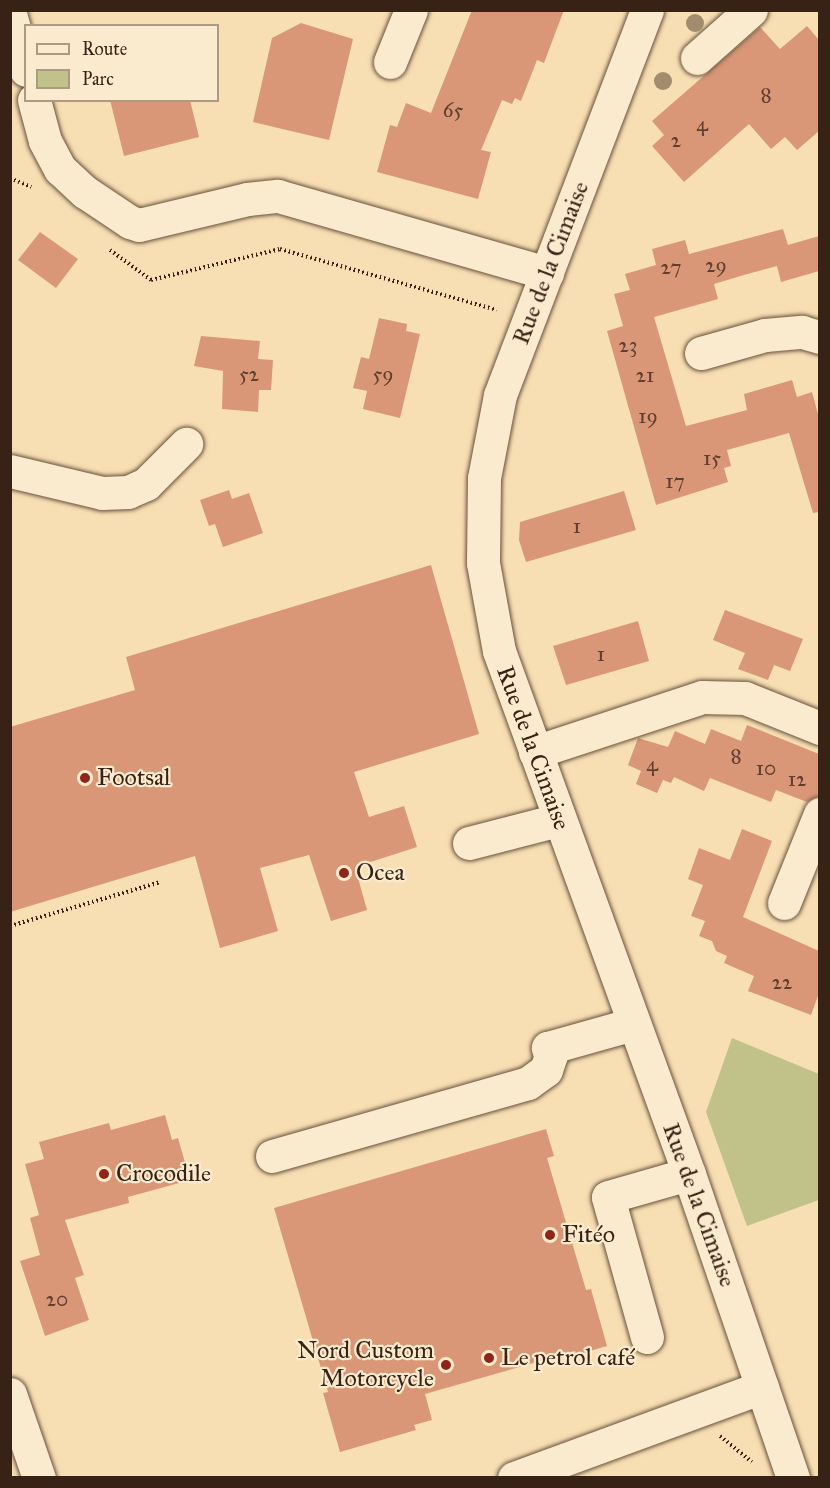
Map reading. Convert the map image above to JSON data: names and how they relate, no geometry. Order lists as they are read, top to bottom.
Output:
{
  "streets": {
    "street": ["Rue de la Cimaise"]
  },
  "places": [
    "Footsal",
    "Ocea",
    "Crocodile",
    "Fitéo",
    "Le petrol café",
    "Nord Custom Motorcycle"
  ],
  "house_numbers": [
    "8",
    "65",
    "4",
    "2",
    "29",
    "27",
    "23",
    "52",
    "59",
    "21",
    "19",
    "15",
    "17",
    "1",
    "1",
    "8",
    "4",
    "10",
    "12",
    "22",
    "20"
  ],
  "legend": ["Route", "Parc"]
}
